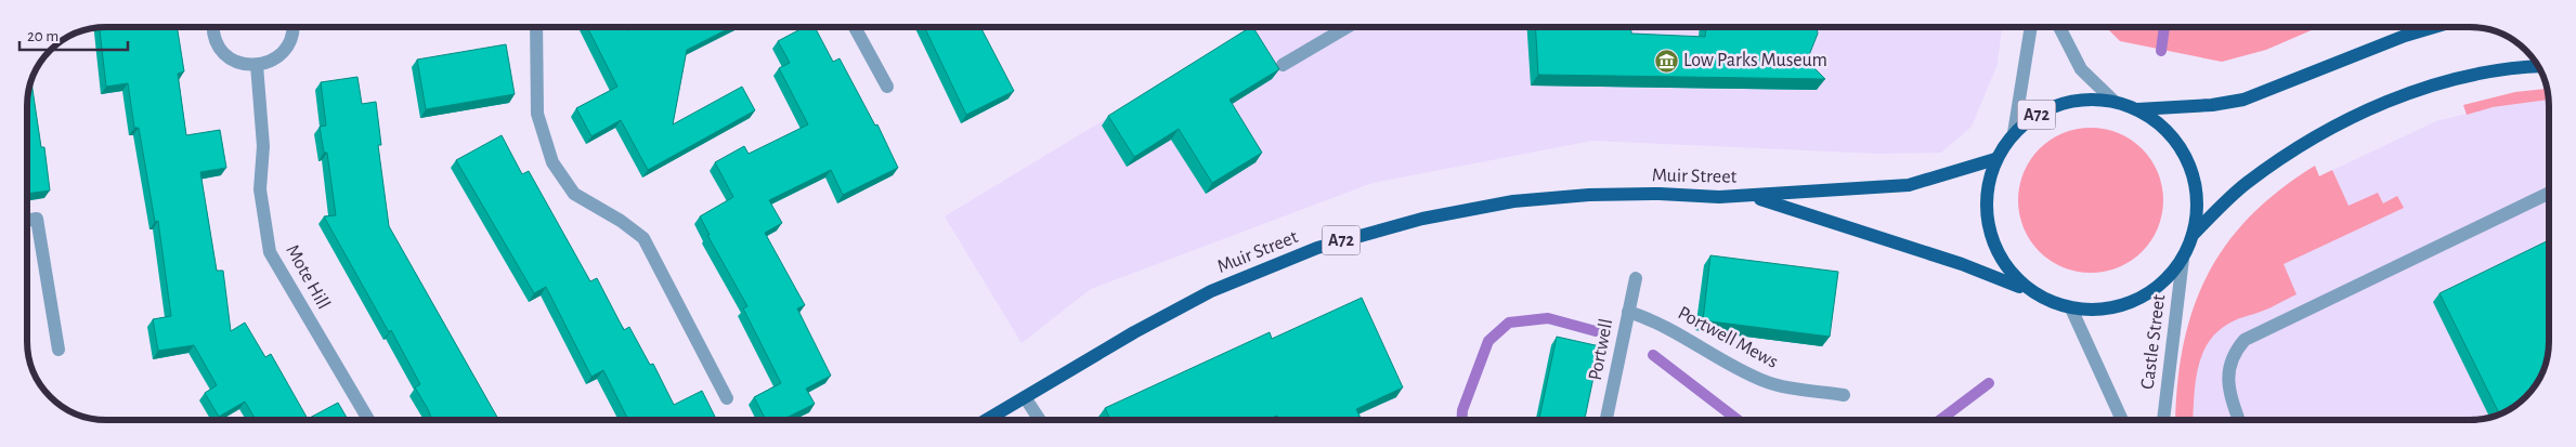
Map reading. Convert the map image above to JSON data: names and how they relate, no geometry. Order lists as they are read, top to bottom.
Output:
{
  "streets": {
    "main road": ["A72", "Muir Street"],
    "street": [
      "Mote Hill",
      "Portwell Mews",
      "Castle Street",
      "Portwell"
    ]
  },
  "crossings": [
    ["A72", "Muir Street"],
    ["A72", "Castle Street"],
    ["Portwell Mews", "Portwell"]
  ],
  "places": {
    "museum": ["Low Parks Museum"]
  },
  "scale_bar": "20 m"
}
